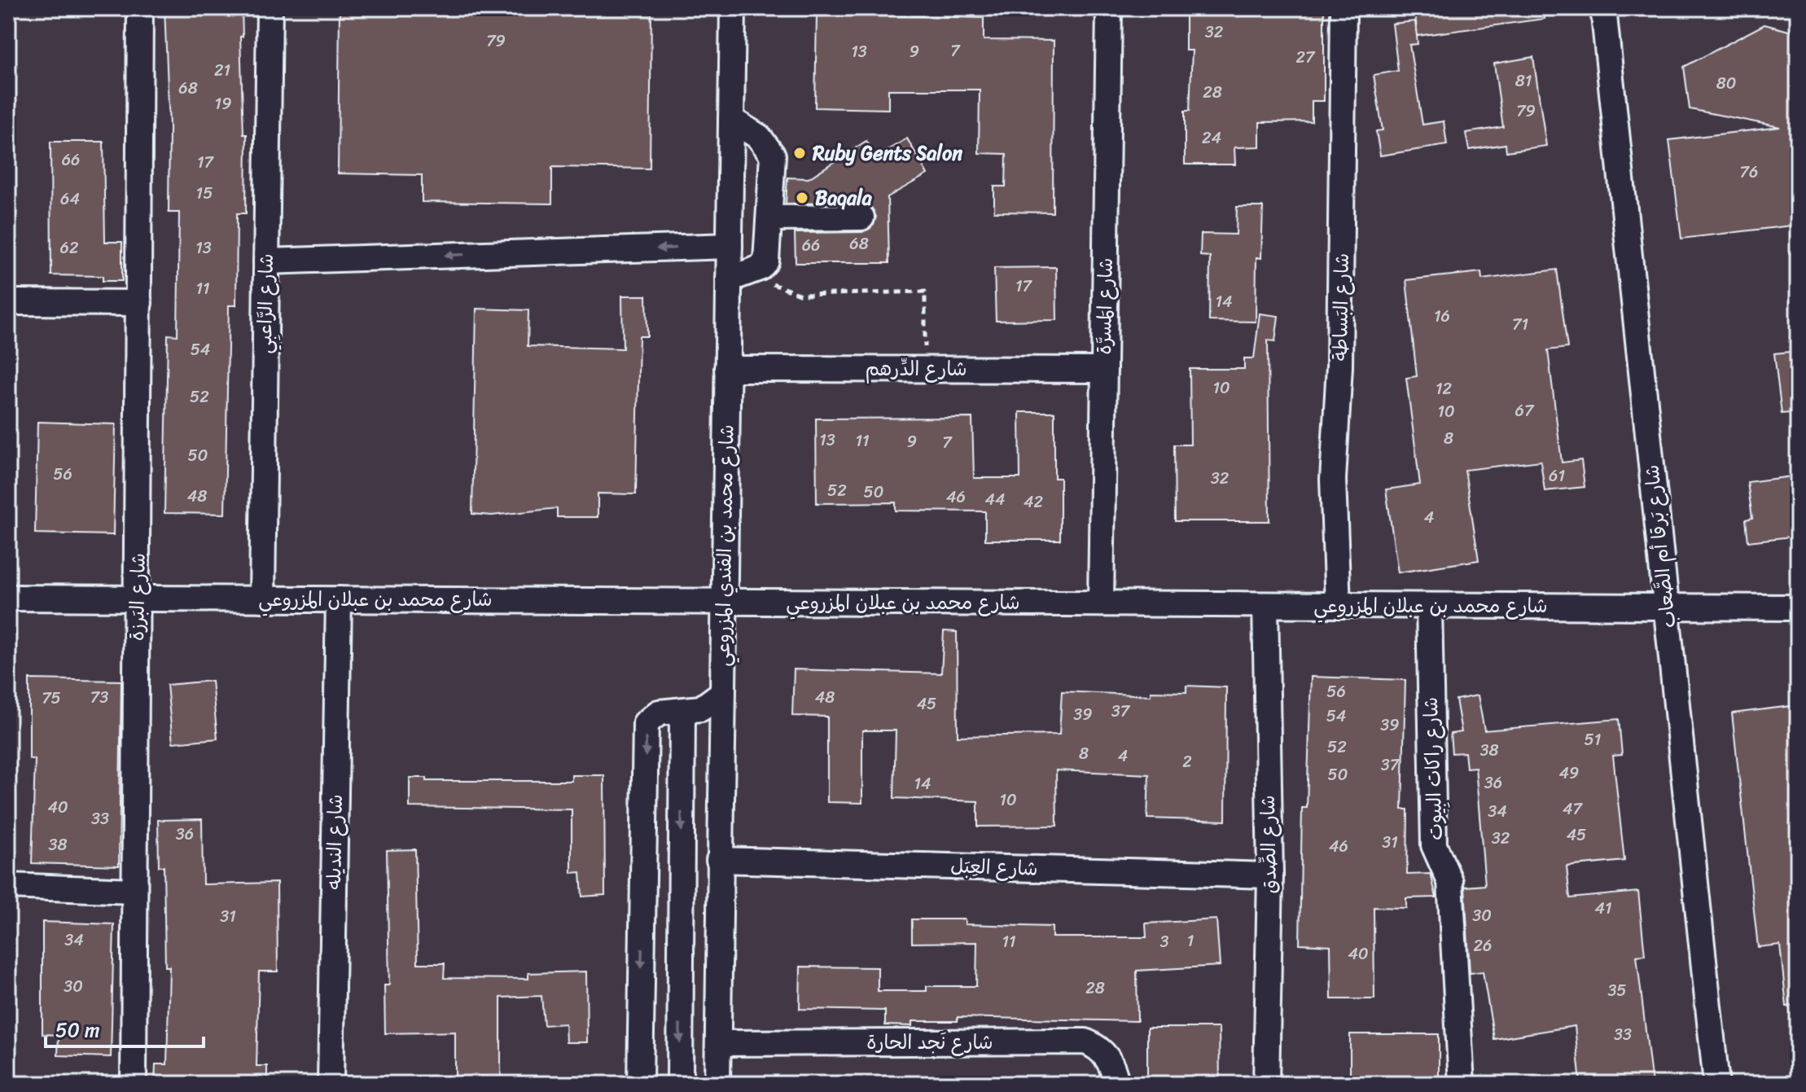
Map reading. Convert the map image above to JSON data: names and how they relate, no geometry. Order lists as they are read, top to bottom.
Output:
{
  "streets": {
    "street": [
      "شارع الرَّاعبِي",
      "شارع المَسرَّة",
      "شارع البَساطة",
      "شارع الدِّرهم",
      "شارع محمد بن الفندي المزروعي",
      "شارع بَرقا أم الصَّعاب",
      "شارع البَرزة",
      "شارع محمد بن عبلان المزروعي",
      "شارع راكات البِيوت",
      "شارع النديله",
      "شارع الصِّدق",
      "شارع العِبَل",
      "شارع نَجد الحارة"
    ]
  },
  "crossings": [
    ["شارع الرَّاعبِي", "شارع محمد بن عبلان المزروعي"],
    ["شارع المَسرَّة", "شارع الدِّرهم"],
    ["شارع المَسرَّة", "شارع محمد بن عبلان المزروعي"],
    ["شارع البَساطة", "شارع محمد بن عبلان المزروعي"],
    ["شارع الدِّرهم", "شارع محمد بن الفندي المزروعي"],
    ["شارع محمد بن الفندي المزروعي", "شارع محمد بن عبلان المزروعي"],
    ["شارع محمد بن الفندي المزروعي", "شارع العِبَل"],
    ["شارع محمد بن الفندي المزروعي", "شارع نَجد الحارة"],
    ["شارع بَرقا أم الصَّعاب", "شارع محمد بن عبلان المزروعي"],
    ["شارع البَرزة", "شارع محمد بن عبلان المزروعي"],
    ["شارع محمد بن عبلان المزروعي", "شارع راكات البِيوت"],
    ["شارع محمد بن عبلان المزروعي", "شارع النديله"],
    ["شارع محمد بن عبلان المزروعي", "شارع الصِّدق"],
    ["شارع الصِّدق", "شارع العِبَل"]
  ],
  "places": ["Ruby Gents Salon", "Baqala"],
  "house_numbers": [
    "32",
    "79",
    "7",
    "13",
    "9",
    "27",
    "21",
    "81",
    "80",
    "68",
    "28",
    "19",
    "79",
    "24",
    "66",
    "17",
    "76",
    "15",
    "64",
    "68",
    "66",
    "62",
    "13",
    "17",
    "11",
    "14",
    "16",
    "71",
    "54",
    "10",
    "12",
    "52",
    "67",
    "10",
    "8",
    "13",
    "11",
    "9",
    "7",
    "50",
    "56",
    "61",
    "32",
    "52",
    "50",
    "48",
    "46",
    "44",
    "42",
    "4",
    "56",
    "73",
    "48",
    "75",
    "45",
    "37",
    "39",
    "54",
    "39",
    "51",
    "52",
    "38",
    "8",
    "4",
    "2",
    "37",
    "49",
    "50",
    "36",
    "14",
    "10",
    "40",
    "47",
    "34",
    "33",
    "36",
    "45",
    "32",
    "31",
    "38",
    "46",
    "41",
    "30",
    "31",
    "34",
    "1",
    "11",
    "3",
    "26",
    "40",
    "30",
    "28",
    "35",
    "33"
  ],
  "scale_bar": "50 m"
}
